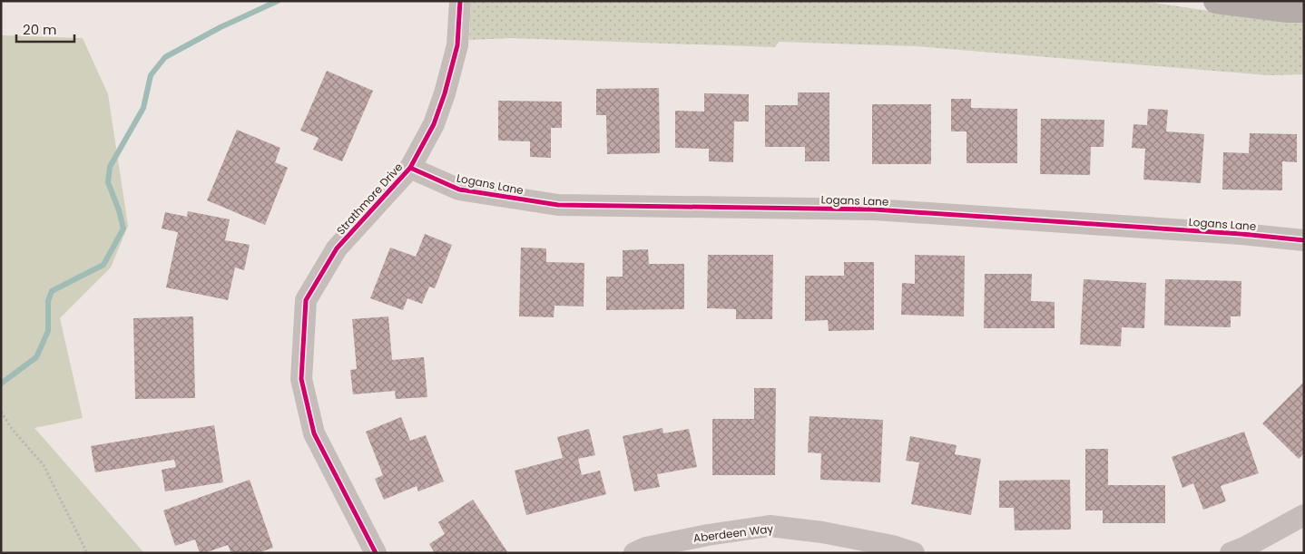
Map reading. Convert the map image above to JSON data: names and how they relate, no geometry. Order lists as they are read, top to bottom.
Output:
{
  "streets": {
    "street": ["Logans Lane", "Strathmore Drive", "Aberdeen Way"]
  },
  "crossings": [
    ["Logans Lane", "Strathmore Drive"]
  ],
  "scale_bar": "20 m"
}
